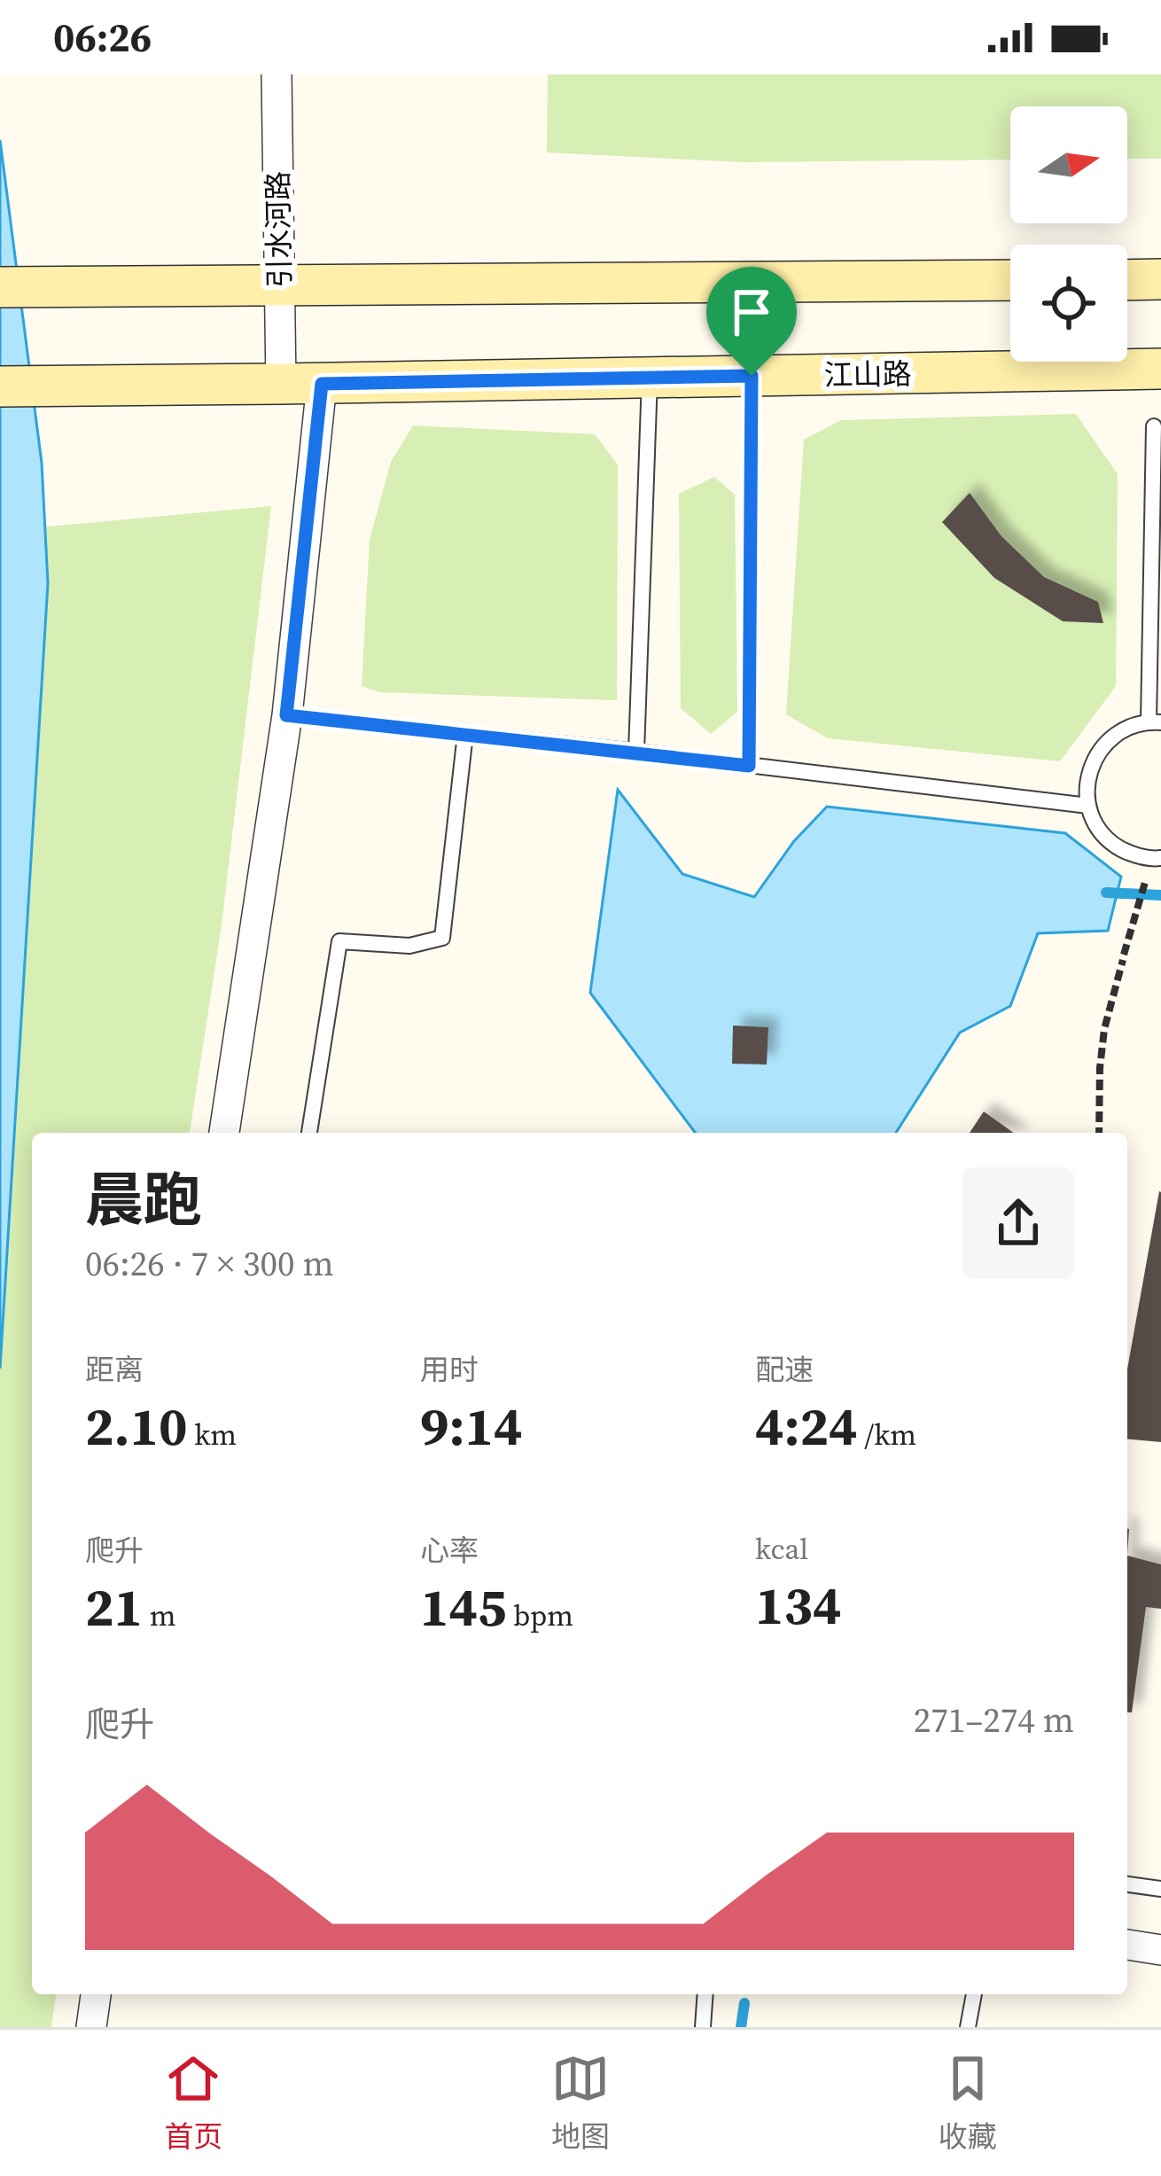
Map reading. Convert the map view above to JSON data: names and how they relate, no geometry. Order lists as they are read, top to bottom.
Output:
{
  "streets": {
    "main road": ["江山路"],
    "street": ["引水河路"]
  },
  "crossings": [
    ["引水河路", "江山路"]
  ],
  "north": "right",
  "page": {
    "status": "06:26",
    "heading": ["晨跑", "06:26 · 7 × 300 m"],
    "stats": [
      ["距离", "2.10 km"],
      ["用时", "9:14"],
      ["配速", "4:24 /km"],
      ["爬升", "21 m"],
      ["心率", "145 bpm"],
      ["kcal", "134"]
    ],
    "chart": ["爬升", "271–274 m"],
    "tabs": ["首页", "地图", "收藏"]
  }
}
